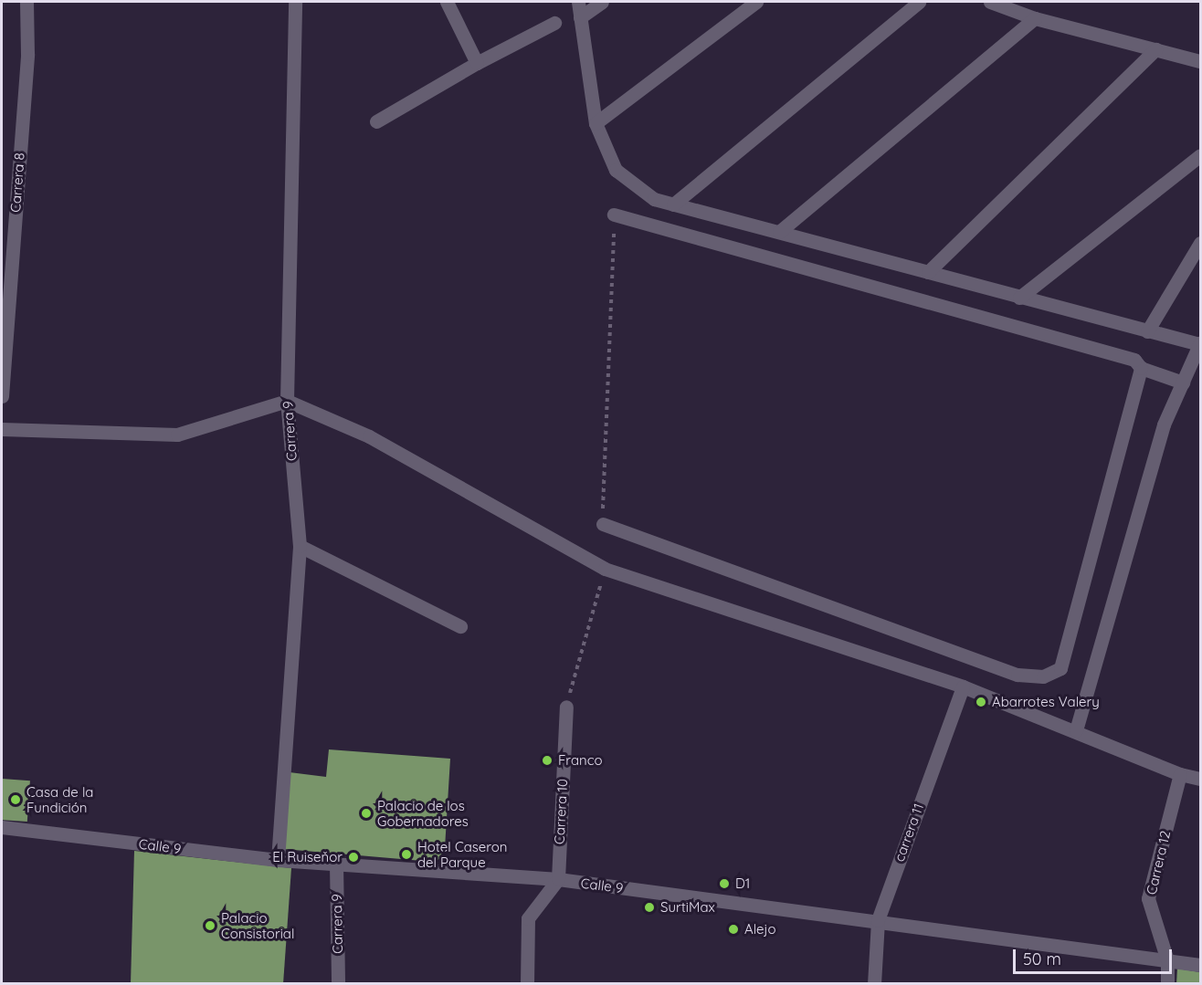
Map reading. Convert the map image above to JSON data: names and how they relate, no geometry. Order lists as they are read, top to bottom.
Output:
{
  "streets": {
    "street": [
      "Carrera 8",
      "Carrera 9",
      "Carrera 10",
      "carrera 11",
      "Calle 9",
      "Carrera 12"
    ]
  },
  "crossings": [
    ["Carrera 9", "Calle 9"],
    ["Carrera 10", "Calle 9"],
    ["carrera 11", "Calle 9"],
    ["Calle 9", "Carrera 12"]
  ],
  "places": [
    "Abarrotes Valery",
    "Franco",
    "Casa de la Fundición",
    "Palacio de los Gobernadores",
    "Hotel Caseron del Parque",
    "El Ruiseňor",
    "D1",
    "SurtiMax",
    "Palacio Consistorial",
    "Alejo"
  ],
  "scale_bar": "50 m"
}
